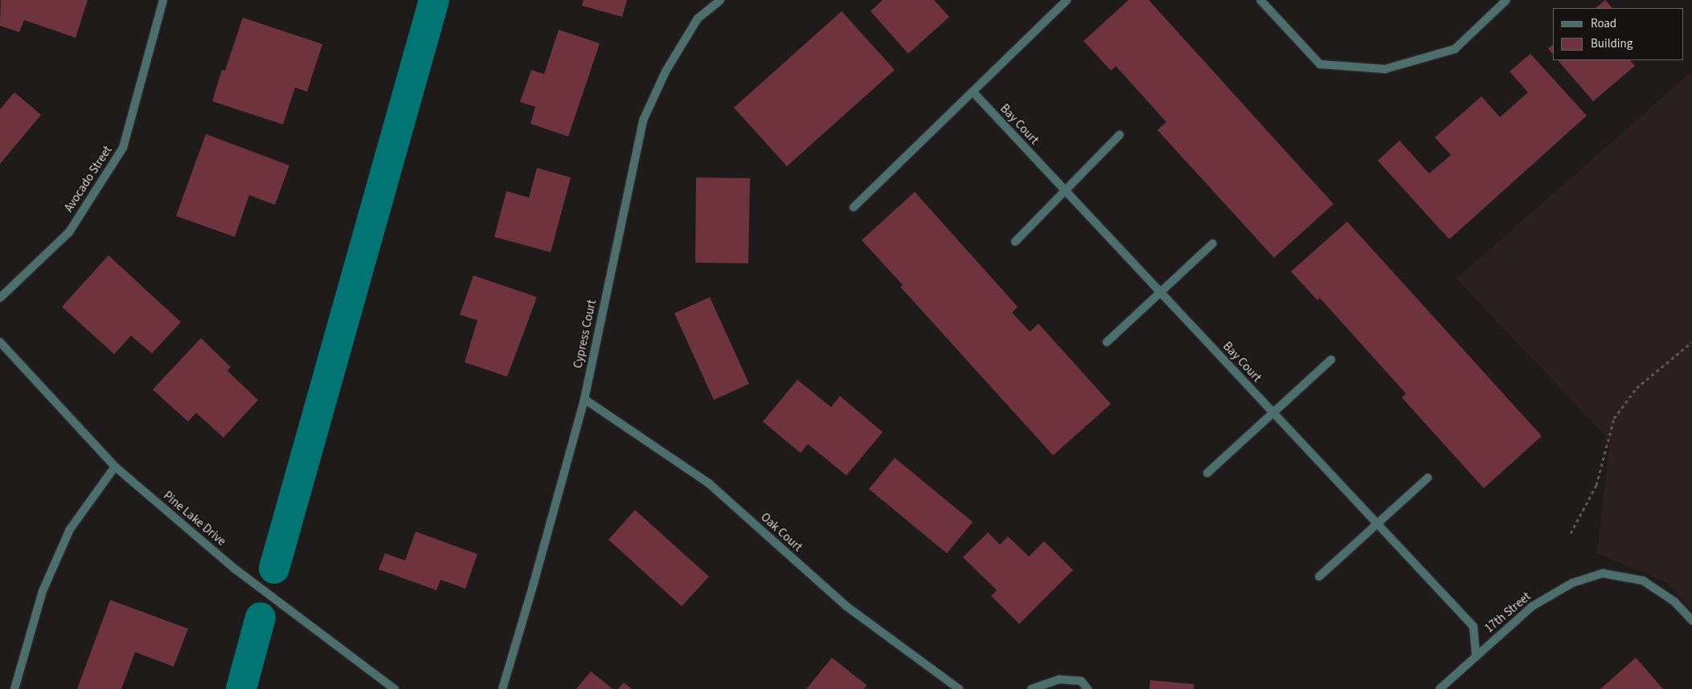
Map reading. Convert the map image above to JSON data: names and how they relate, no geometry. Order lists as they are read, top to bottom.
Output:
{
  "streets": {
    "street": [
      "Bay Court",
      "Avocado Street",
      "Cypress Court",
      "Pine Lake Drive",
      "Oak Court",
      "17th Street"
    ]
  },
  "crossings": [
    ["Bay Court", "17th Street"],
    ["Cypress Court", "Oak Court"]
  ],
  "legend": ["Road", "Building"]
}
